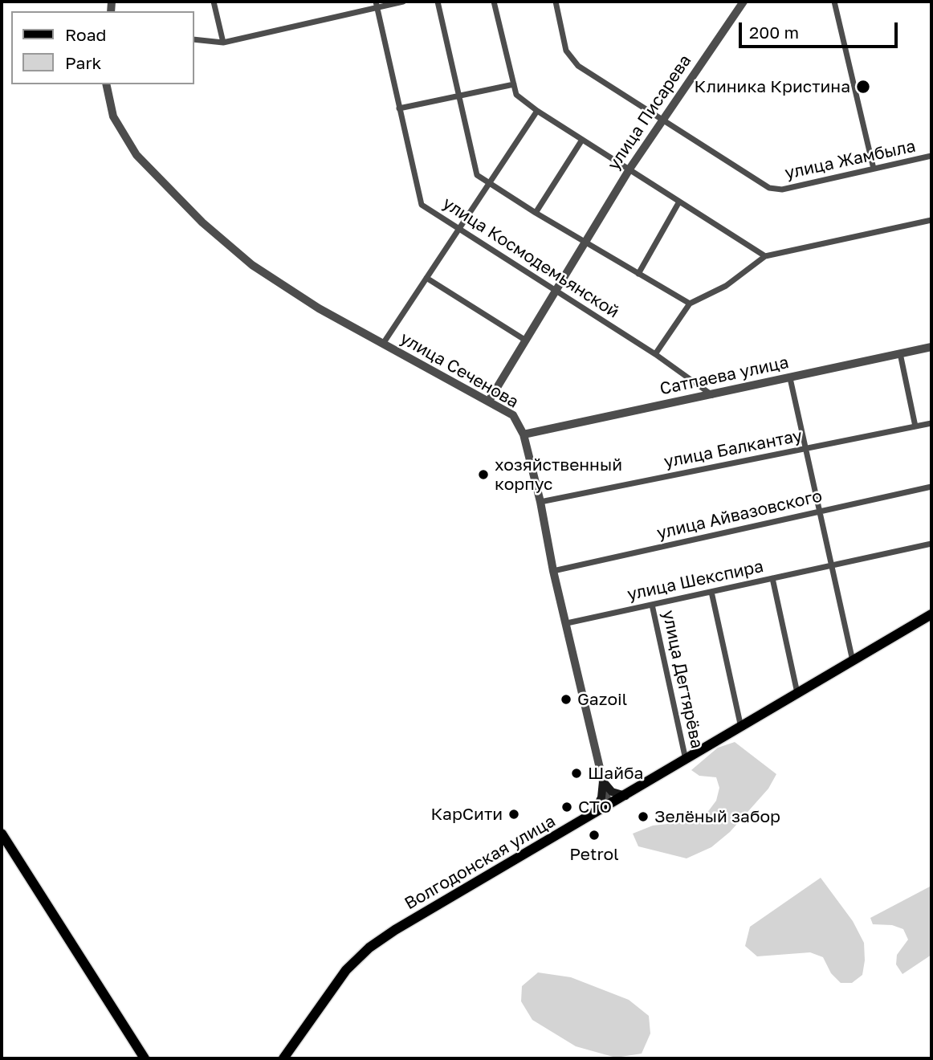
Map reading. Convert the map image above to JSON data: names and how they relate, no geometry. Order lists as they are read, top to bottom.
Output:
{
  "streets": {
    "main road": ["Волгодонская улица"],
    "street": [
      "улица Писарева",
      "улица Жамбыла",
      "улица Космодемьянской",
      "улица Сеченова",
      "Сатпаева улица",
      "улица Балкантау",
      "улица Айвазовского",
      "улица Шекспира",
      "улица Дегтярёва"
    ]
  },
  "crossings": [
    ["улица Писарева", "улица Жамбыла"],
    ["улица Писарева", "улица Космодемьянской"],
    ["улица Писарева", "улица Сеченова"],
    ["улица Космодемьянской", "Сатпаева улица"],
    ["улица Сеченова", "Сатпаева улица"],
    ["улица Сеченова", "улица Балкантау"],
    ["улица Сеченова", "улица Айвазовского"],
    ["улица Сеченова", "улица Шекспира"],
    ["улица Сеченова", "Волгодонская улица"],
    ["улица Шекспира", "улица Дегтярёва"],
    ["улица Дегтярёва", "Волгодонская улица"]
  ],
  "places": [
    "Клиника Кристина",
    "хозяйственный корпус",
    "Gazoil",
    "Шайба",
    "СТО",
    "КарСити",
    "Зелёный забор",
    "Petrol"
  ],
  "legend": ["Road", "Park"],
  "scale_bar": "200 m"
}
